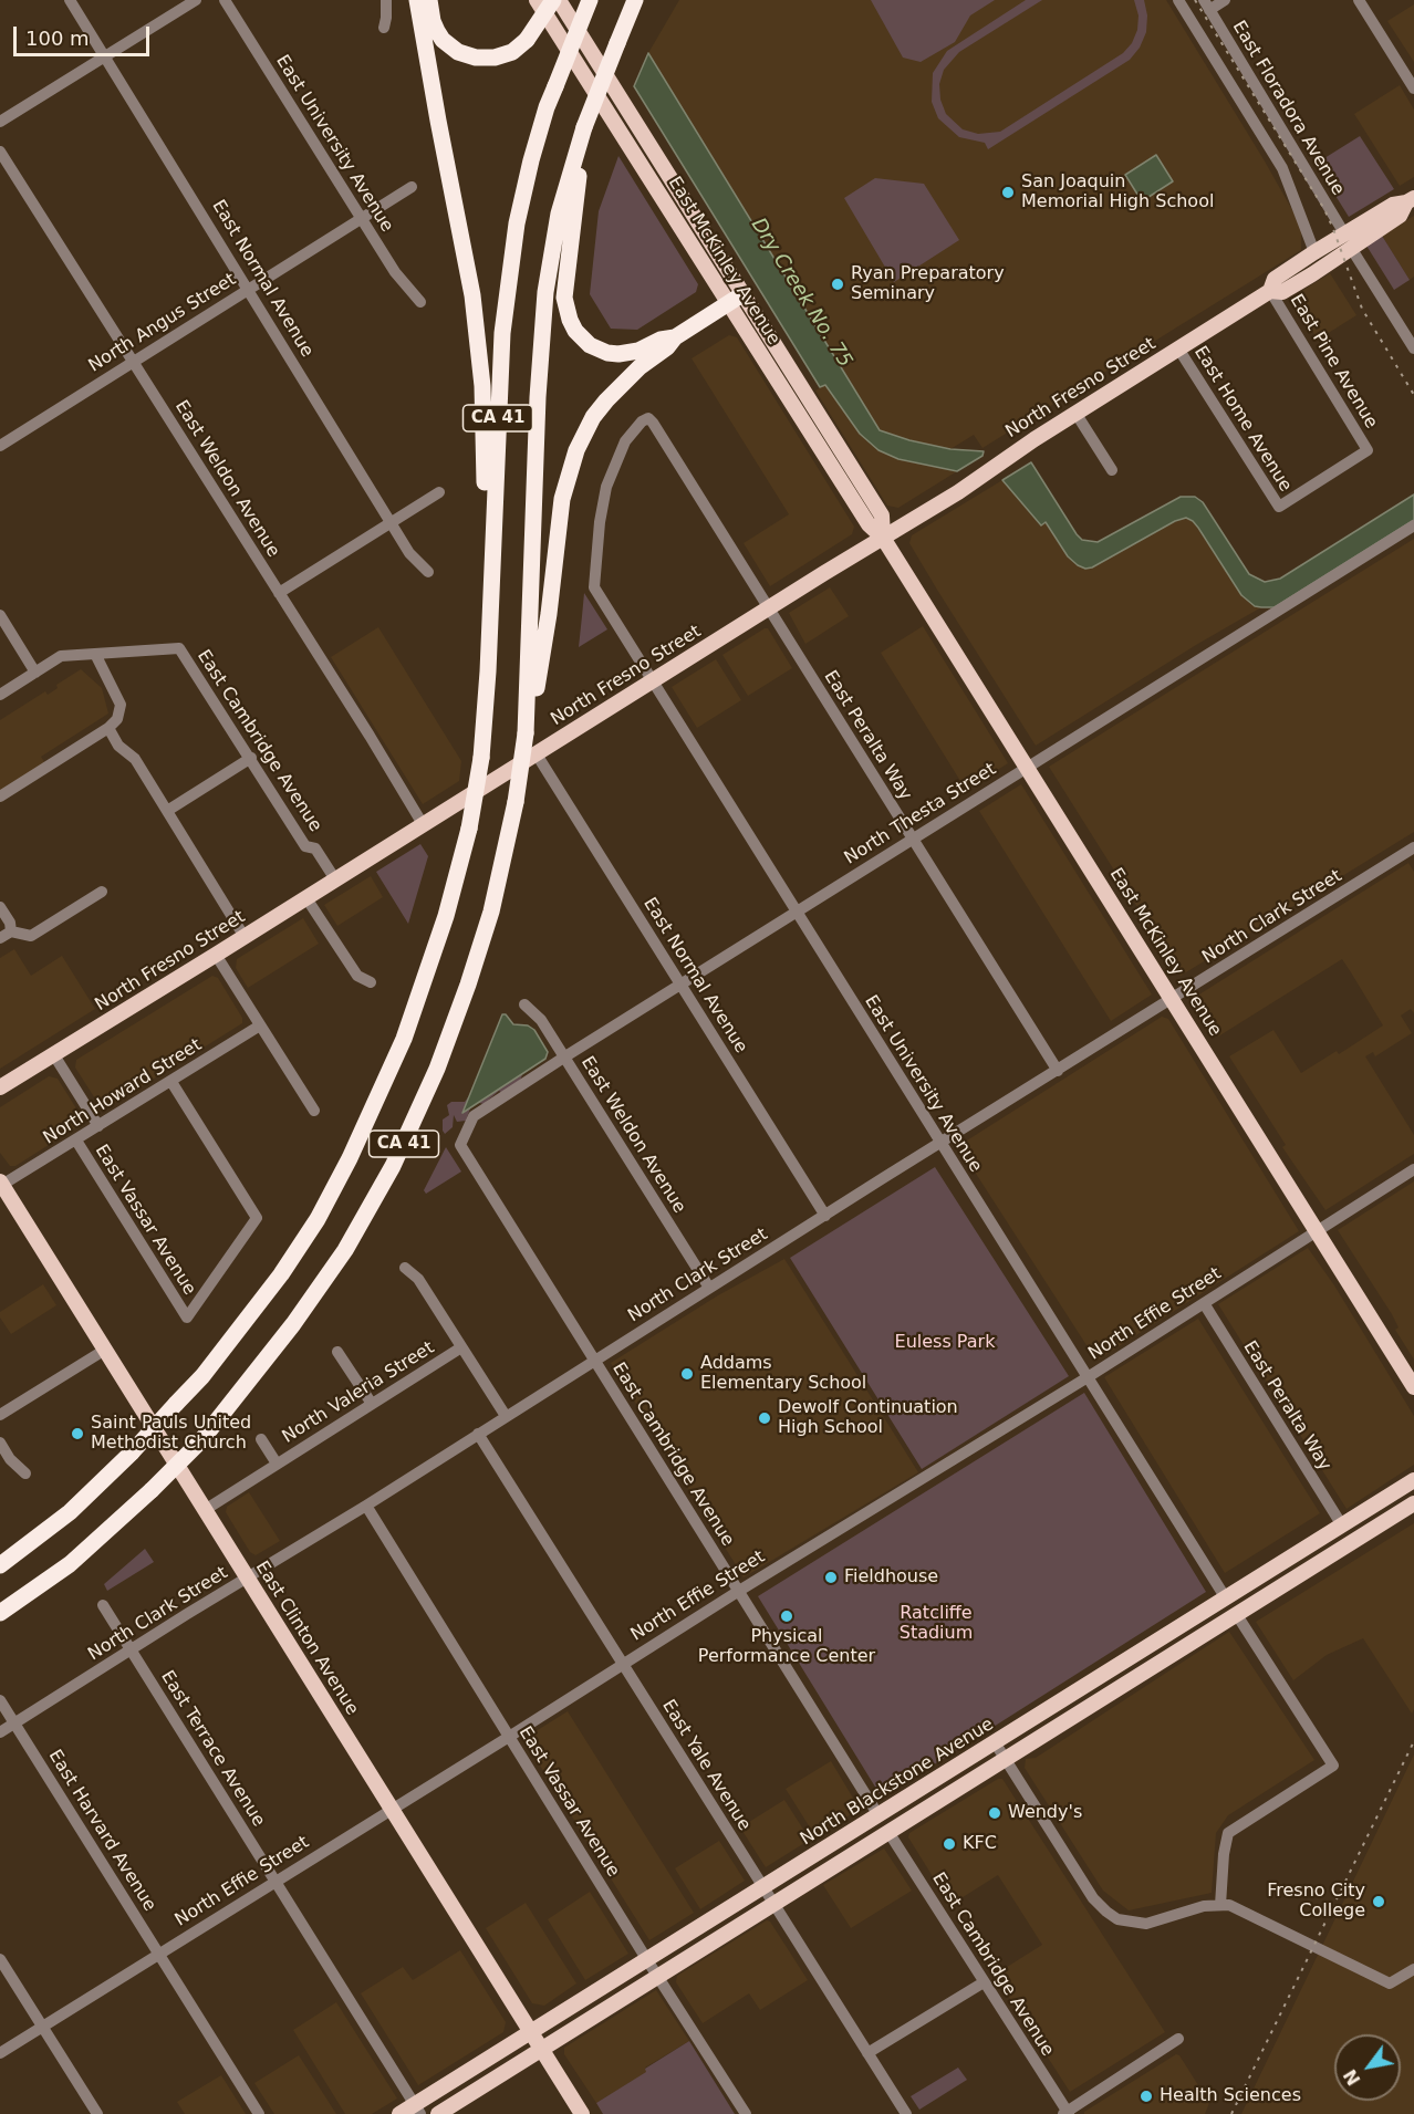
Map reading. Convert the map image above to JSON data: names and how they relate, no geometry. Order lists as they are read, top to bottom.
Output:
{
  "streets": {
    "highway": ["CA 41"],
    "main road": [
      "East McKinley Avenue",
      "North Fresno Street",
      "East Clinton Avenue",
      "North Blackstone Avenue"
    ],
    "street": [
      "East Floradora Avenue",
      "East University Avenue",
      "East Normal Avenue",
      "North Angus Street",
      "East Pine Avenue",
      "East Home Avenue",
      "East Weldon Avenue",
      "East Peralta Way",
      "East Cambridge Avenue",
      "North Thesta Street",
      "North Clark Street",
      "North Howard Street",
      "East Vassar Avenue",
      "North Effie Street",
      "North Valeria Street",
      "East Terrace Avenue",
      "East Yale Avenue",
      "East Harvard Avenue"
    ]
  },
  "crossings": [
    ["East Floradora Avenue", "North Fresno Street"],
    ["East University Avenue", "North Angus Street"],
    ["East University Avenue", "North Fresno Street"],
    ["East University Avenue", "East Peralta Way"],
    ["East University Avenue", "North Thesta Street"],
    ["East University Avenue", "North Clark Street"],
    ["East University Avenue", "North Effie Street"],
    ["East University Avenue", "North Blackstone Avenue"],
    ["East McKinley Avenue", "North Fresno Street"],
    ["East McKinley Avenue", "North Thesta Street"],
    ["East McKinley Avenue", "North Clark Street"],
    ["East McKinley Avenue", "North Effie Street"],
    ["East Normal Avenue", "North Angus Street"],
    ["East Normal Avenue", "North Fresno Street"],
    ["East Normal Avenue", "North Thesta Street"],
    ["East Normal Avenue", "North Clark Street"],
    ["North Angus Street", "East Weldon Avenue"],
    ["East Pine Avenue", "North Fresno Street"],
    ["East Pine Avenue", "East Home Avenue"],
    ["North Fresno Street", "East Home Avenue"],
    ["North Fresno Street", "East Weldon Avenue"],
    ["North Fresno Street", "East Peralta Way"],
    ["North Fresno Street", "East Cambridge Avenue"],
    ["North Fresno Street", "East Vassar Avenue"],
    ["East Weldon Avenue", "North Thesta Street"],
    ["East Weldon Avenue", "North Clark Street"],
    ["East Peralta Way", "North Thesta Street"],
    ["East Peralta Way", "North Clark Street"],
    ["East Peralta Way", "North Effie Street"],
    ["East Peralta Way", "North Blackstone Avenue"],
    ["East Cambridge Avenue", "North Thesta Street"],
    ["East Cambridge Avenue", "North Clark Street"],
    ["East Cambridge Avenue", "North Effie Street"],
    ["East Cambridge Avenue", "North Blackstone Avenue"],
    ["North Clark Street", "East Vassar Avenue"],
    ["North Clark Street", "East Clinton Avenue"],
    ["North Clark Street", "East Terrace Avenue"],
    ["North Clark Street", "East Yale Avenue"],
    ["North Clark Street", "East Harvard Avenue"],
    ["North Howard Street", "East Vassar Avenue"],
    ["North Howard Street", "East Clinton Avenue"],
    ["East Vassar Avenue", "North Effie Street"],
    ["East Vassar Avenue", "North Blackstone Avenue"],
    ["North Effie Street", "East Clinton Avenue"],
    ["North Effie Street", "East Terrace Avenue"],
    ["North Effie Street", "East Yale Avenue"],
    ["North Effie Street", "East Harvard Avenue"],
    ["North Valeria Street", "East Clinton Avenue"],
    ["East Clinton Avenue", "North Blackstone Avenue"],
    ["East Terrace Avenue", "North Blackstone Avenue"],
    ["East Yale Avenue", "North Blackstone Avenue"]
  ],
  "water": ["Dry Creek No. 75"],
  "parks": ["Euless Park", "Ratcliffe Stadium"],
  "places": [
    "San Joaquin Memorial High School",
    "Ryan Preparatory Seminary",
    "Addams Elementary School",
    "Dewolf Continuation High School",
    "Saint Pauls United Methodist Church",
    "Fieldhouse",
    "Physical Performance Center",
    "Wendy's",
    "KFC",
    "Fresno City College",
    "Health Sciences"
  ],
  "scale_bar": "100 m",
  "north": "bottom left"
}
